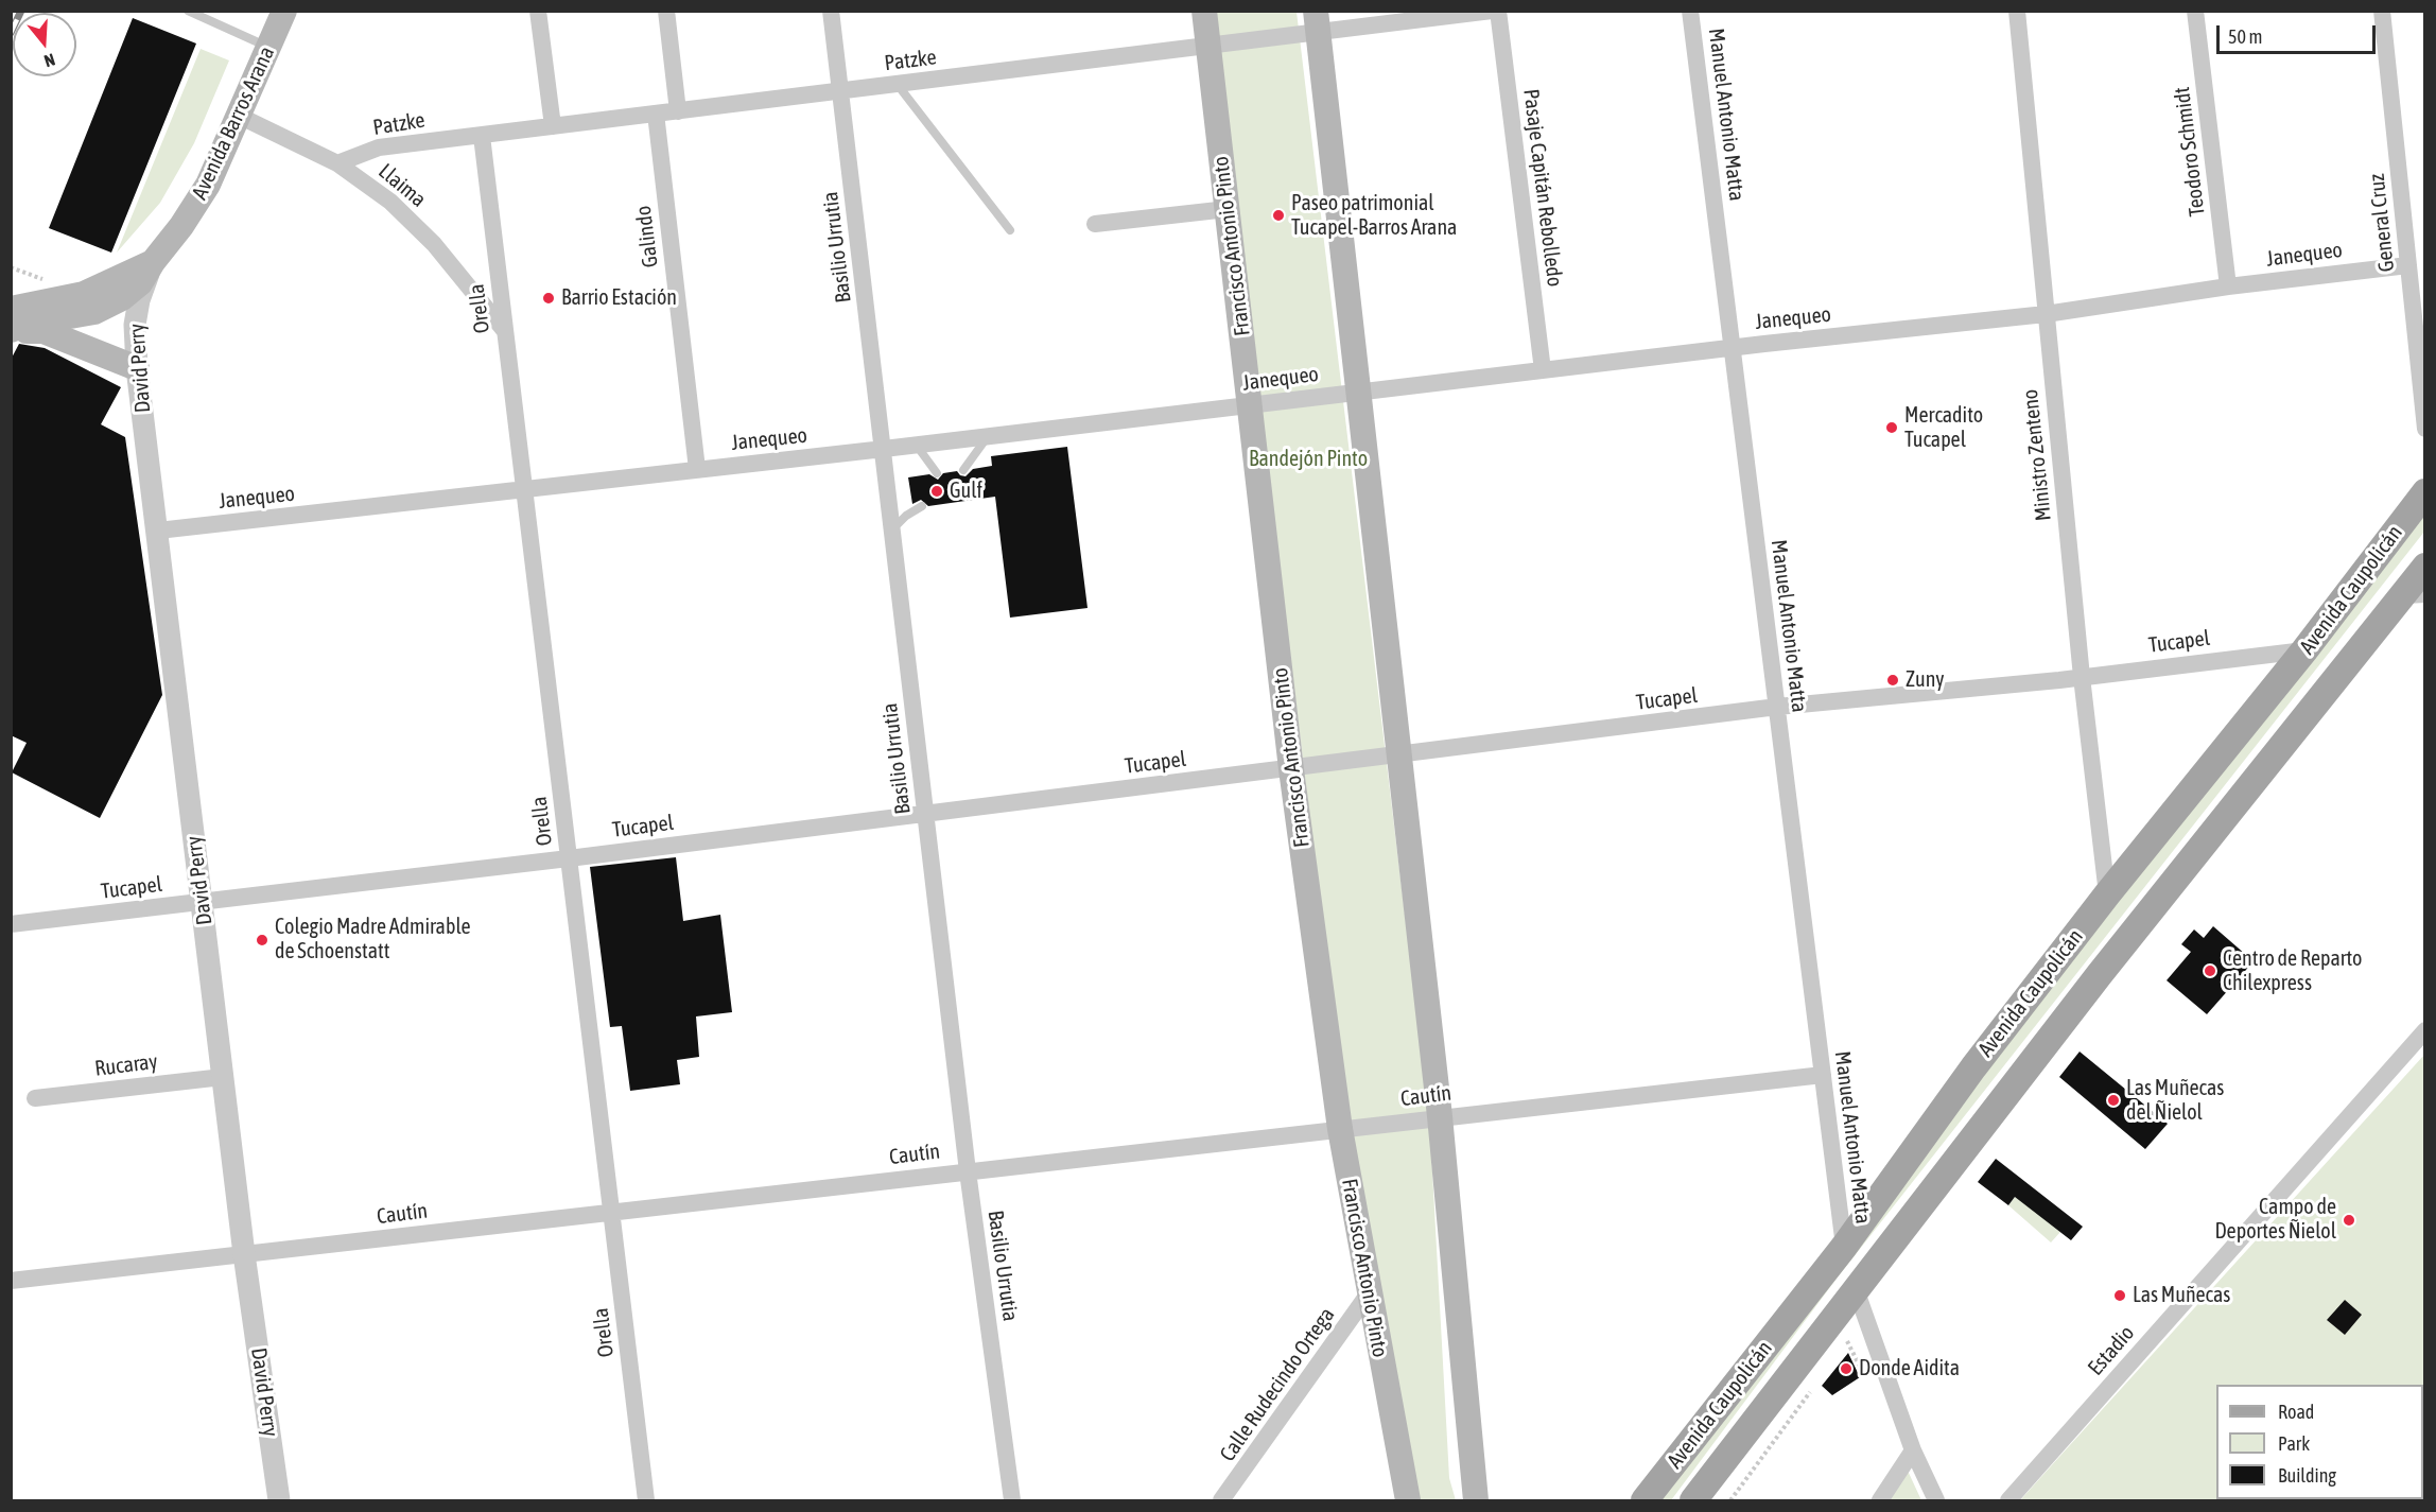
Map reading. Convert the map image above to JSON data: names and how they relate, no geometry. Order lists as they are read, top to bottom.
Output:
{
  "streets": {
    "main road": ["Avenida Barros Arana", "Francisco Antonio Pinto", "Avenida Caupolicán"],
    "street": [
      "Patzke",
      "Manuel Antonio Matta",
      "Teodoro Schmidt",
      "Llaima",
      "Pasaje Capitán Rebolledo",
      "General Cruz",
      "Galindo",
      "Basilio Urrutia",
      "Janequeo",
      "Orella",
      "David Perry",
      "Ministro Zenteno",
      "Tucapel",
      "Rucaray",
      "Cautín",
      "Estadio",
      "Calle Rudecindo Ortega"
    ]
  },
  "crossings": [
    ["Patzke", "Llaima"],
    ["Patzke", "Galindo"],
    ["Patzke", "Francisco Antonio Pinto"],
    ["Patzke", "Basilio Urrutia"],
    ["Patzke", "Orella"],
    ["Manuel Antonio Matta", "Janequeo"],
    ["Manuel Antonio Matta", "Avenida Caupolicán"],
    ["Manuel Antonio Matta", "Tucapel"],
    ["Manuel Antonio Matta", "Cautín"],
    ["Avenida Barros Arana", "Llaima"],
    ["Avenida Barros Arana", "David Perry"],
    ["Teodoro Schmidt", "Janequeo"],
    ["Llaima", "Orella"],
    ["Pasaje Capitán Rebolledo", "Janequeo"],
    ["General Cruz", "Janequeo"],
    ["Galindo", "Janequeo"],
    ["Francisco Antonio Pinto", "Janequeo"],
    ["Francisco Antonio Pinto", "Tucapel"],
    ["Francisco Antonio Pinto", "Cautín"],
    ["Francisco Antonio Pinto", "Calle Rudecindo Ortega"],
    ["Basilio Urrutia", "Janequeo"],
    ["Basilio Urrutia", "Tucapel"],
    ["Basilio Urrutia", "Cautín"],
    ["Janequeo", "Orella"],
    ["Janequeo", "David Perry"],
    ["Janequeo", "Ministro Zenteno"],
    ["Orella", "Tucapel"],
    ["Orella", "Cautín"],
    ["David Perry", "Tucapel"],
    ["David Perry", "Rucaray"],
    ["David Perry", "Cautín"],
    ["Ministro Zenteno", "Avenida Caupolicán"],
    ["Ministro Zenteno", "Tucapel"],
    ["Avenida Caupolicán", "Tucapel"]
  ],
  "parks": ["Bandejón Pinto"],
  "places": [
    "Paseo patrimonial Tucapel-Barros Arana",
    "Barrio Estación",
    "Mercadito Tucapel",
    "Gulf",
    "Zuny",
    "Colegio Madre Admirable de Schoenstatt",
    "Centro de Reparto Chilexpress",
    "Las Muñecas del Ñielol",
    "Campo de Deportes Ñielol",
    "Las Muñecas",
    "Donde Aidita"
  ],
  "legend": ["Road", "Park", "Building"],
  "scale_bar": "50 m",
  "north": "bottom"
}
